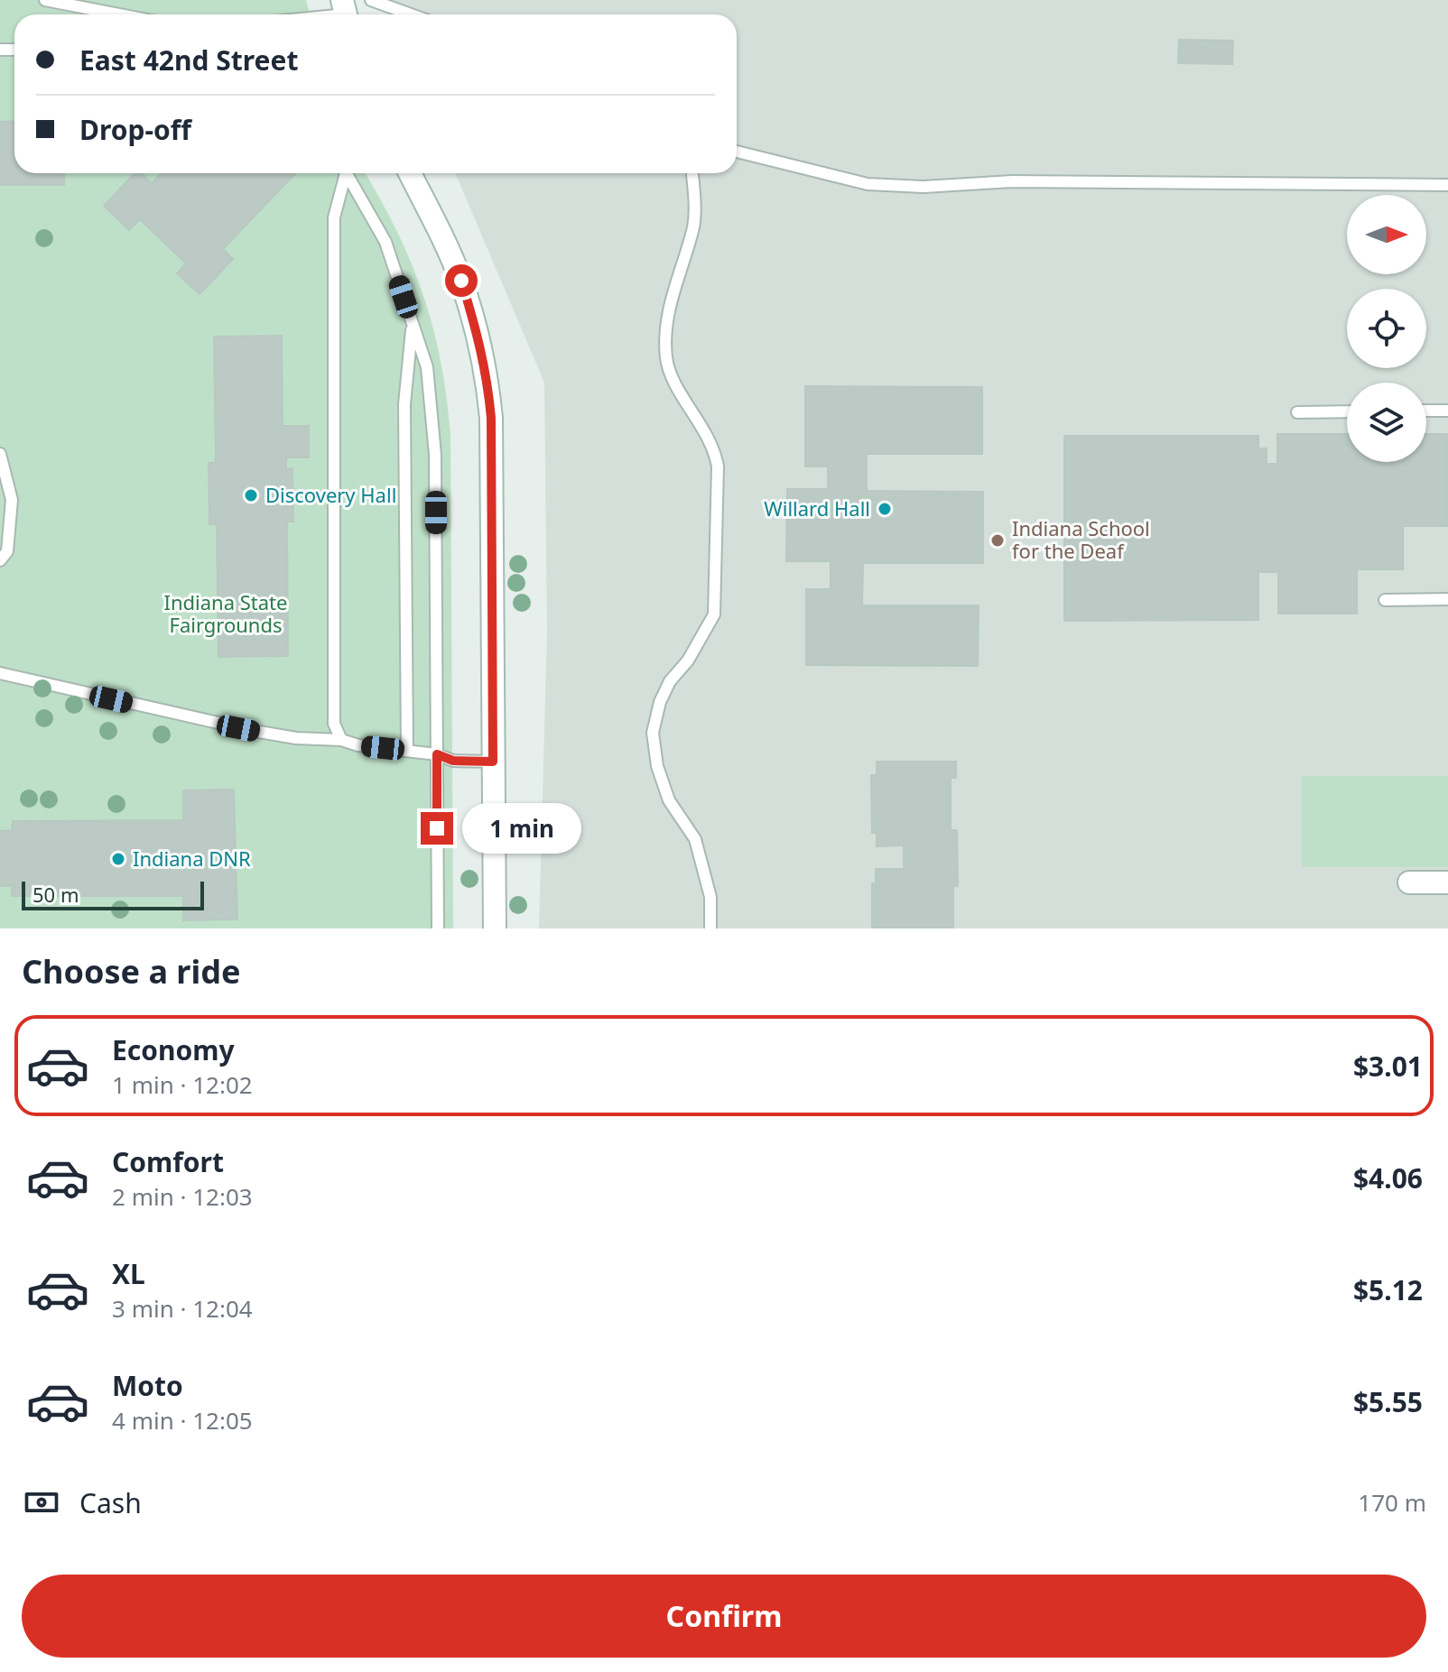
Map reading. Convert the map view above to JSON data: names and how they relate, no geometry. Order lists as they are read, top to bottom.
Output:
{
  "parks": ["Indiana State Fairgrounds"],
  "places": [
    "Discovery Hall",
    "Willard Hall",
    "Indiana School for the Deaf",
    "Indiana DNR"
  ],
  "scale_bar": "50 m",
  "north": "right",
  "page": {
    "banner": ["East 42nd Street", "Drop-off"],
    "bubble": "1 min",
    "scale": "50 m",
    "heading": "Choose a ride",
    "list": [
      {
        "name": "Economy",
        "note": "1 min · 12:02",
        "value": "$3.01"
      },
      {
        "name": "Comfort",
        "note": "2 min · 12:03",
        "value": "$4.06"
      },
      {
        "name": "XL",
        "note": "3 min · 12:04",
        "value": "$5.12"
      },
      {
        "name": "Moto",
        "note": "4 min · 12:05",
        "value": "$5.55"
      }
    ],
    "pay": ["Cash", "170 m"],
    "buttons": "Confirm"
  }
}
